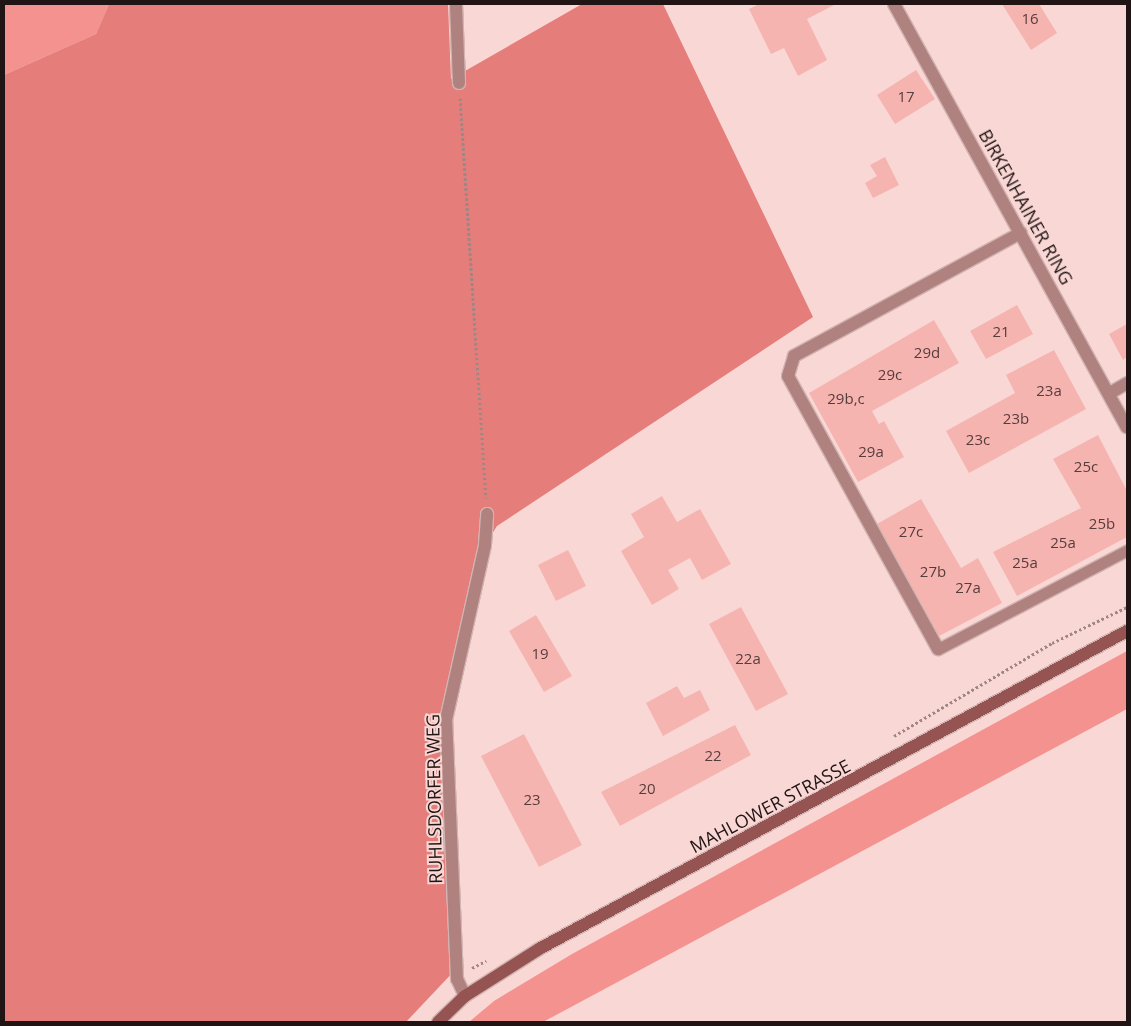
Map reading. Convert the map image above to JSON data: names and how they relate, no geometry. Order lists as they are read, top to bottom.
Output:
{
  "streets": {
    "main road": ["MAHLOWER STRASSE"],
    "street": ["BIRKENHAINER RING", "RUHLSDORFER WEG"]
  },
  "crossings": [
    ["RUHLSDORFER WEG", "MAHLOWER STRASSE"]
  ],
  "house_numbers": [
    "16",
    "17",
    "21",
    "29d",
    "29c",
    "23a",
    "29b,c",
    "23b",
    "23c",
    "29a",
    "25c",
    "25b",
    "27c",
    "25a",
    "25a",
    "27b",
    "27a",
    "19",
    "22a",
    "22",
    "20",
    "23"
  ]
}
